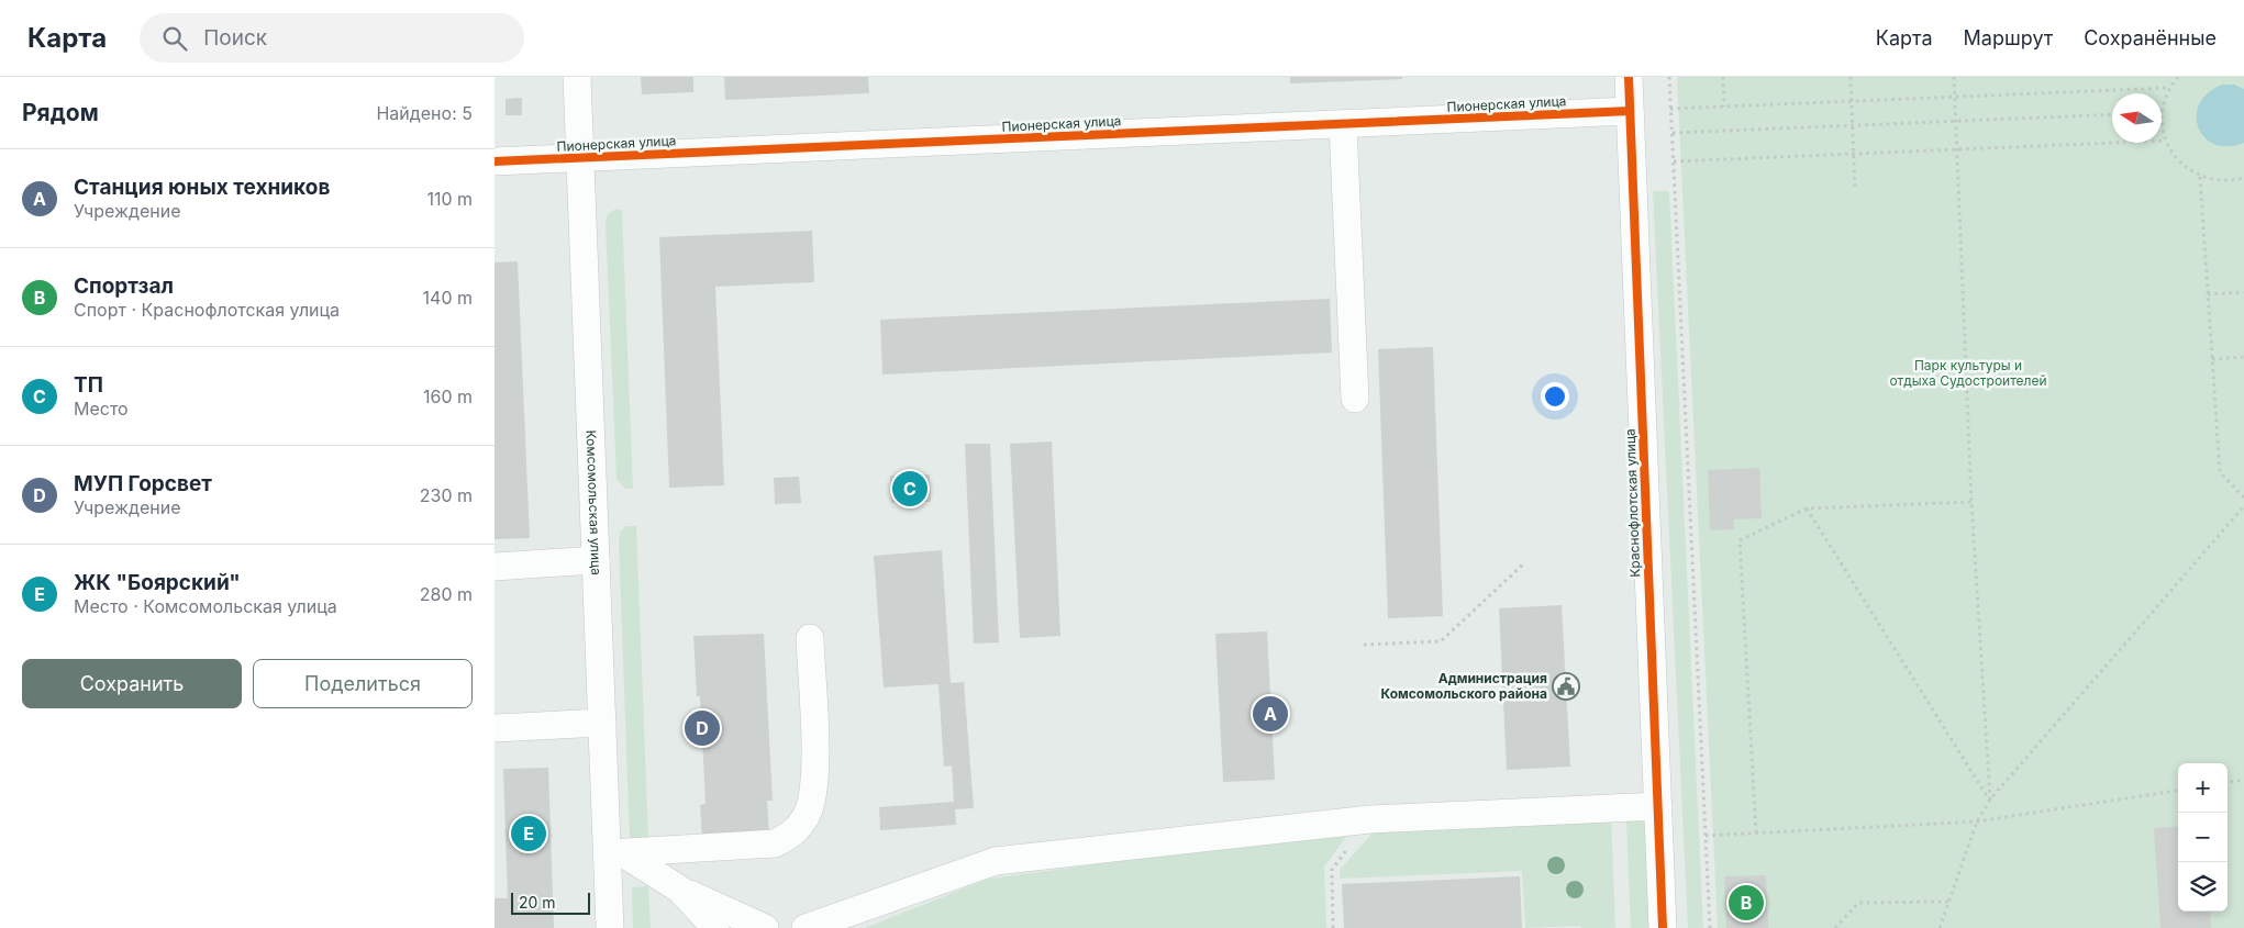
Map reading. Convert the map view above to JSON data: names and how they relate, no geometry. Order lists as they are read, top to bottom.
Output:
{
  "streets": {
    "street": ["Пионерская улица", "Комсомольская улица", "Краснофлотская улица"]
  },
  "crossings": [
    ["Пионерская улица", "Комсомольская улица"],
    ["Пионерская улица", "Краснофлотская улица"]
  ],
  "parks": ["Парк культуры и отдыха Судостроителей"],
  "places": {
    "public building": ["Администрация Комсомольского района"]
  },
  "scale_bar": "20 m",
  "north": "left",
  "page": {
    "header": "Карта",
    "search": "Поиск",
    "nav": ["Карта", "Маршрут", "Сохранённые"],
    "heading": ["Рядом", "Найдено: 5"],
    "list": [
      {
        "mark": "A",
        "name": "Станция юных техников",
        "note": "Учреждение",
        "value": "110 m"
      },
      {
        "mark": "B",
        "name": "Спортзал",
        "note": "Спорт · Краснофлотская улица",
        "value": "140 m"
      },
      {
        "mark": "C",
        "name": "ТП",
        "note": "Место",
        "value": "160 m"
      },
      {
        "mark": "D",
        "name": "МУП Горсвет",
        "note": "Учреждение",
        "value": "230 m"
      },
      {
        "mark": "E",
        "name": "ЖК \"Боярский\"",
        "note": "Место · Комсомольская улица",
        "value": "280 m"
      }
    ],
    "pins": [
      "C",
      "A",
      "D",
      "E",
      "B"
    ],
    "buttons": ["Сохранить", "Поделиться"],
    "map_buttons": ["+", "−"],
    "scale": "20 m"
  }
}
